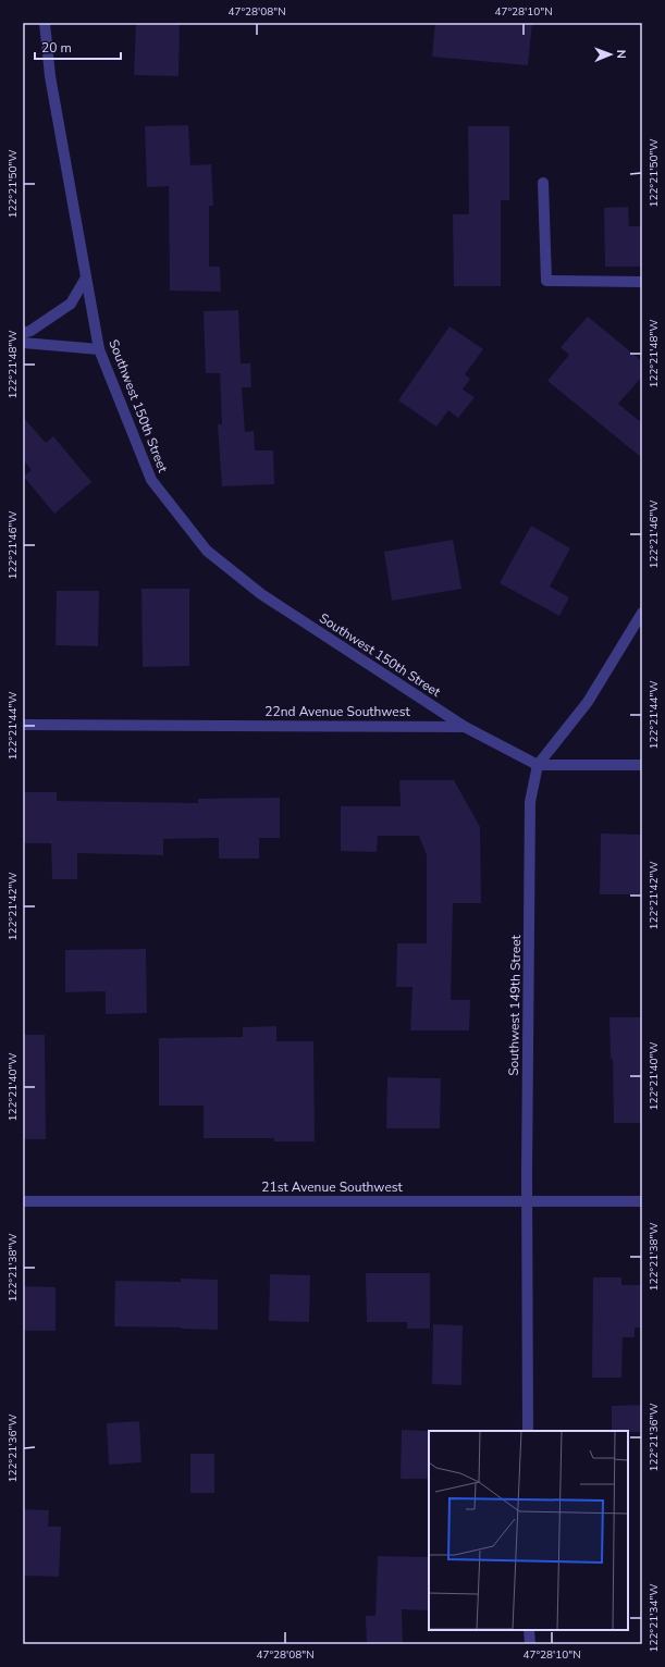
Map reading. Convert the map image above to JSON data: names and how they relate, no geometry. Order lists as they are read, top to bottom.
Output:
{
  "streets": {
    "street": [
      "Southwest 150th Street",
      "22nd Avenue Southwest",
      "Southwest 149th Street",
      "21st Avenue Southwest"
    ]
  },
  "crossings": [
    ["Southwest 150th Street", "22nd Avenue Southwest"],
    ["22nd Avenue Southwest", "Southwest 149th Street"],
    ["Southwest 149th Street", "21st Avenue Southwest"]
  ],
  "scale_bar": "20 m",
  "north": "right",
  "coordinates": [
    "47°28'08\"N",
    "47°28'10\"N",
    "122°21'50\"W",
    "122°21'48\"W",
    "122°21'46\"W",
    "122°21'44\"W",
    "122°21'42\"W",
    "122°21'40\"W",
    "122°21'38\"W",
    "122°21'36\"W",
    "122°21'34\"W"
  ]
}
